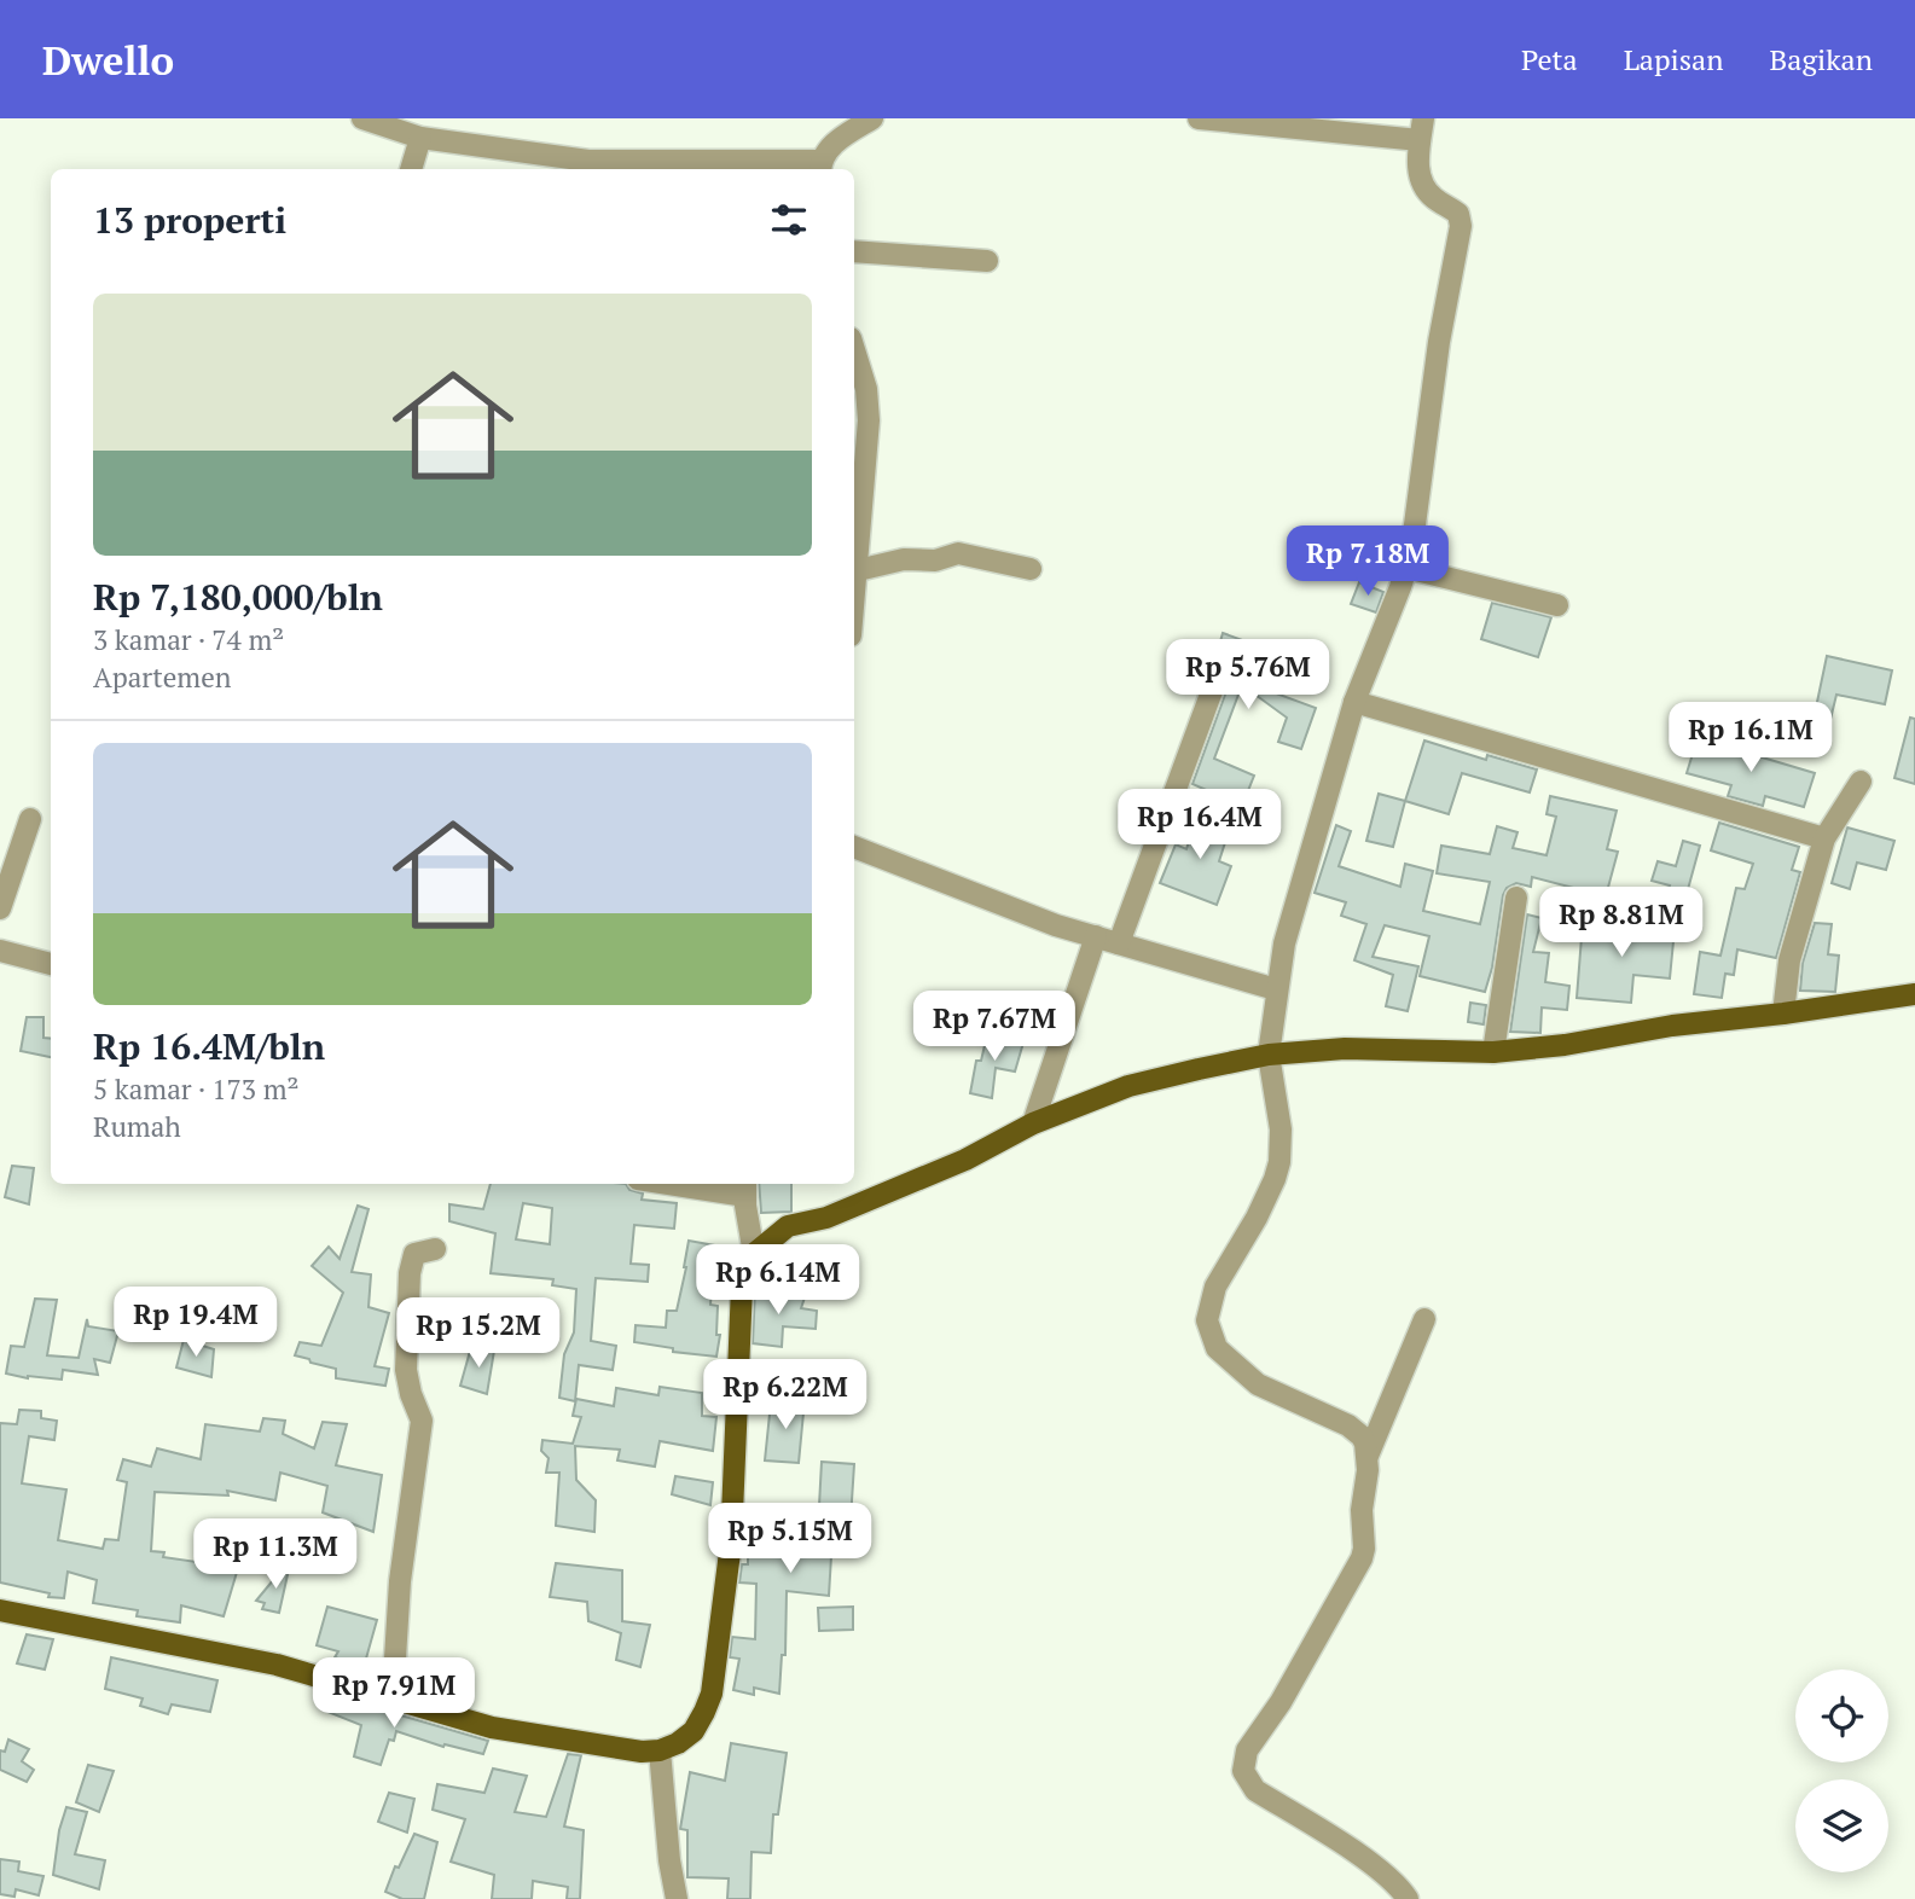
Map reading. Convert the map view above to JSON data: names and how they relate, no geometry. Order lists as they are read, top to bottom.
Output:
{
  "page": {
    "header": "Dwello",
    "nav": ["Peta", "Lapisan", "Bagikan"],
    "heading": "13 properti",
    "list": [
      {
        "name": "Rp 7,180,000/bln",
        "note": "3 kamar · 74 m² · Apartemen"
      },
      {
        "name": "Rp 16.4M/bln",
        "note": "5 kamar · 173 m² · Rumah"
      }
    ],
    "price": [
      "Rp 7.18M",
      "Rp 5.76M",
      "Rp 16.1M",
      "Rp 16.4M",
      "Rp 8.81M",
      "Rp 7.67M",
      "Rp 6.14M",
      "Rp 19.4M",
      "Rp 15.2M",
      "Rp 6.22M",
      "Rp 5.15M",
      "Rp 11.3M",
      "Rp 7.91M"
    ]
  }
}
